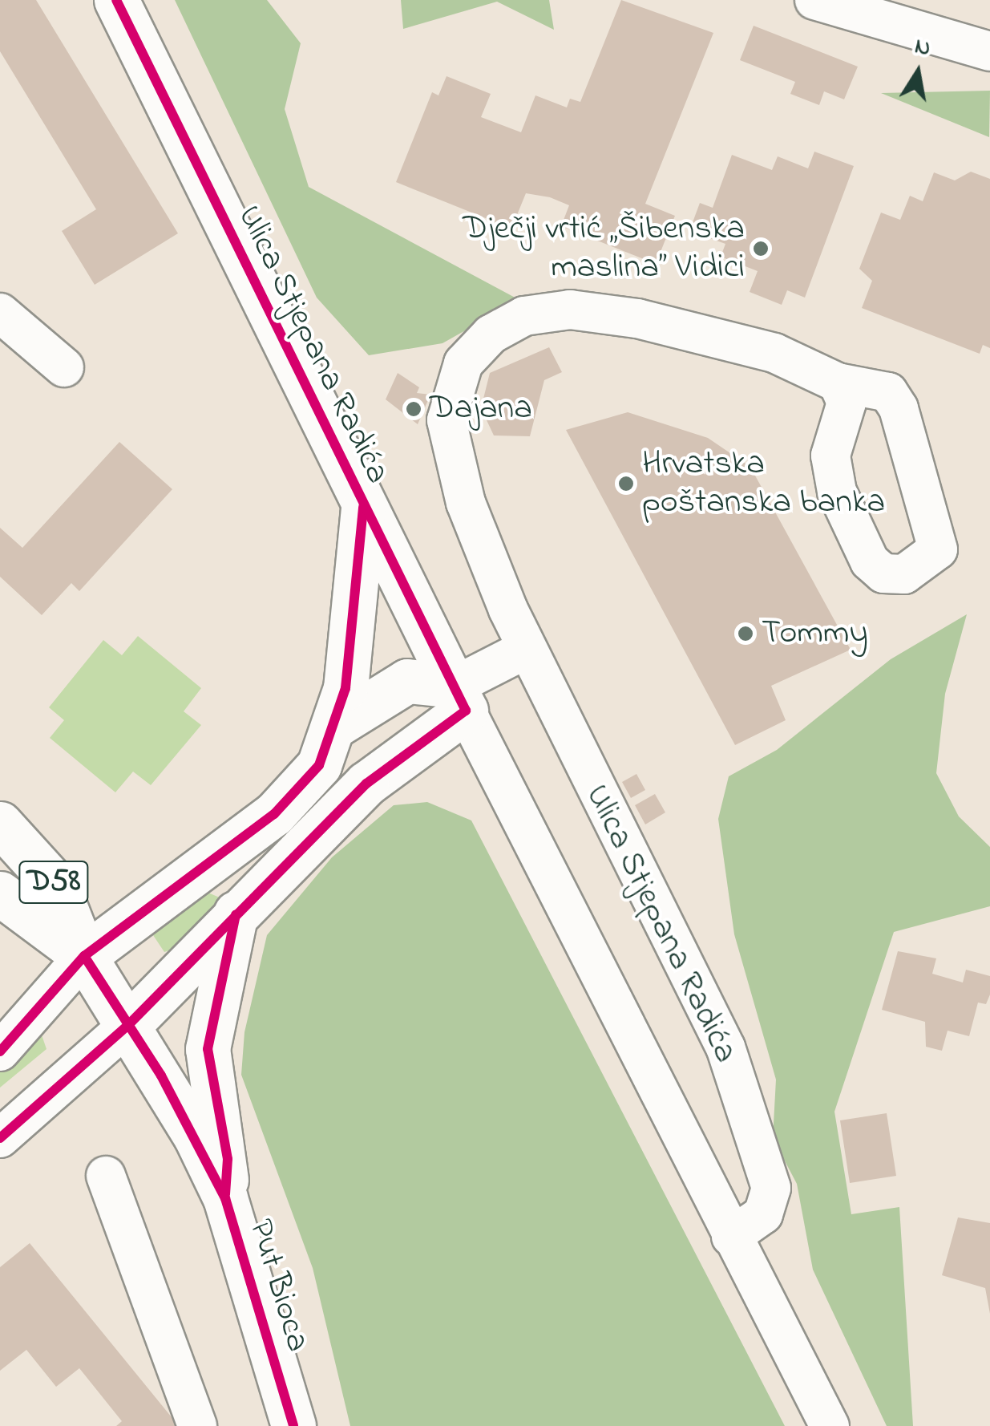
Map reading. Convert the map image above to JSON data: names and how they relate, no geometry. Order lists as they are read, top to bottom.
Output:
{
  "streets": {
    "main road": ["Ulica Stjepana Radića", "D58", "Put Bioca"]
  },
  "crossings": [
    ["D58", "Put Bioca"]
  ],
  "places": [
    "Dječji vrtić „Šibenska maslina” Vidici",
    "Dajana",
    "Hrvatska poštanska banka",
    "Tommy"
  ],
  "north": "top"
}
